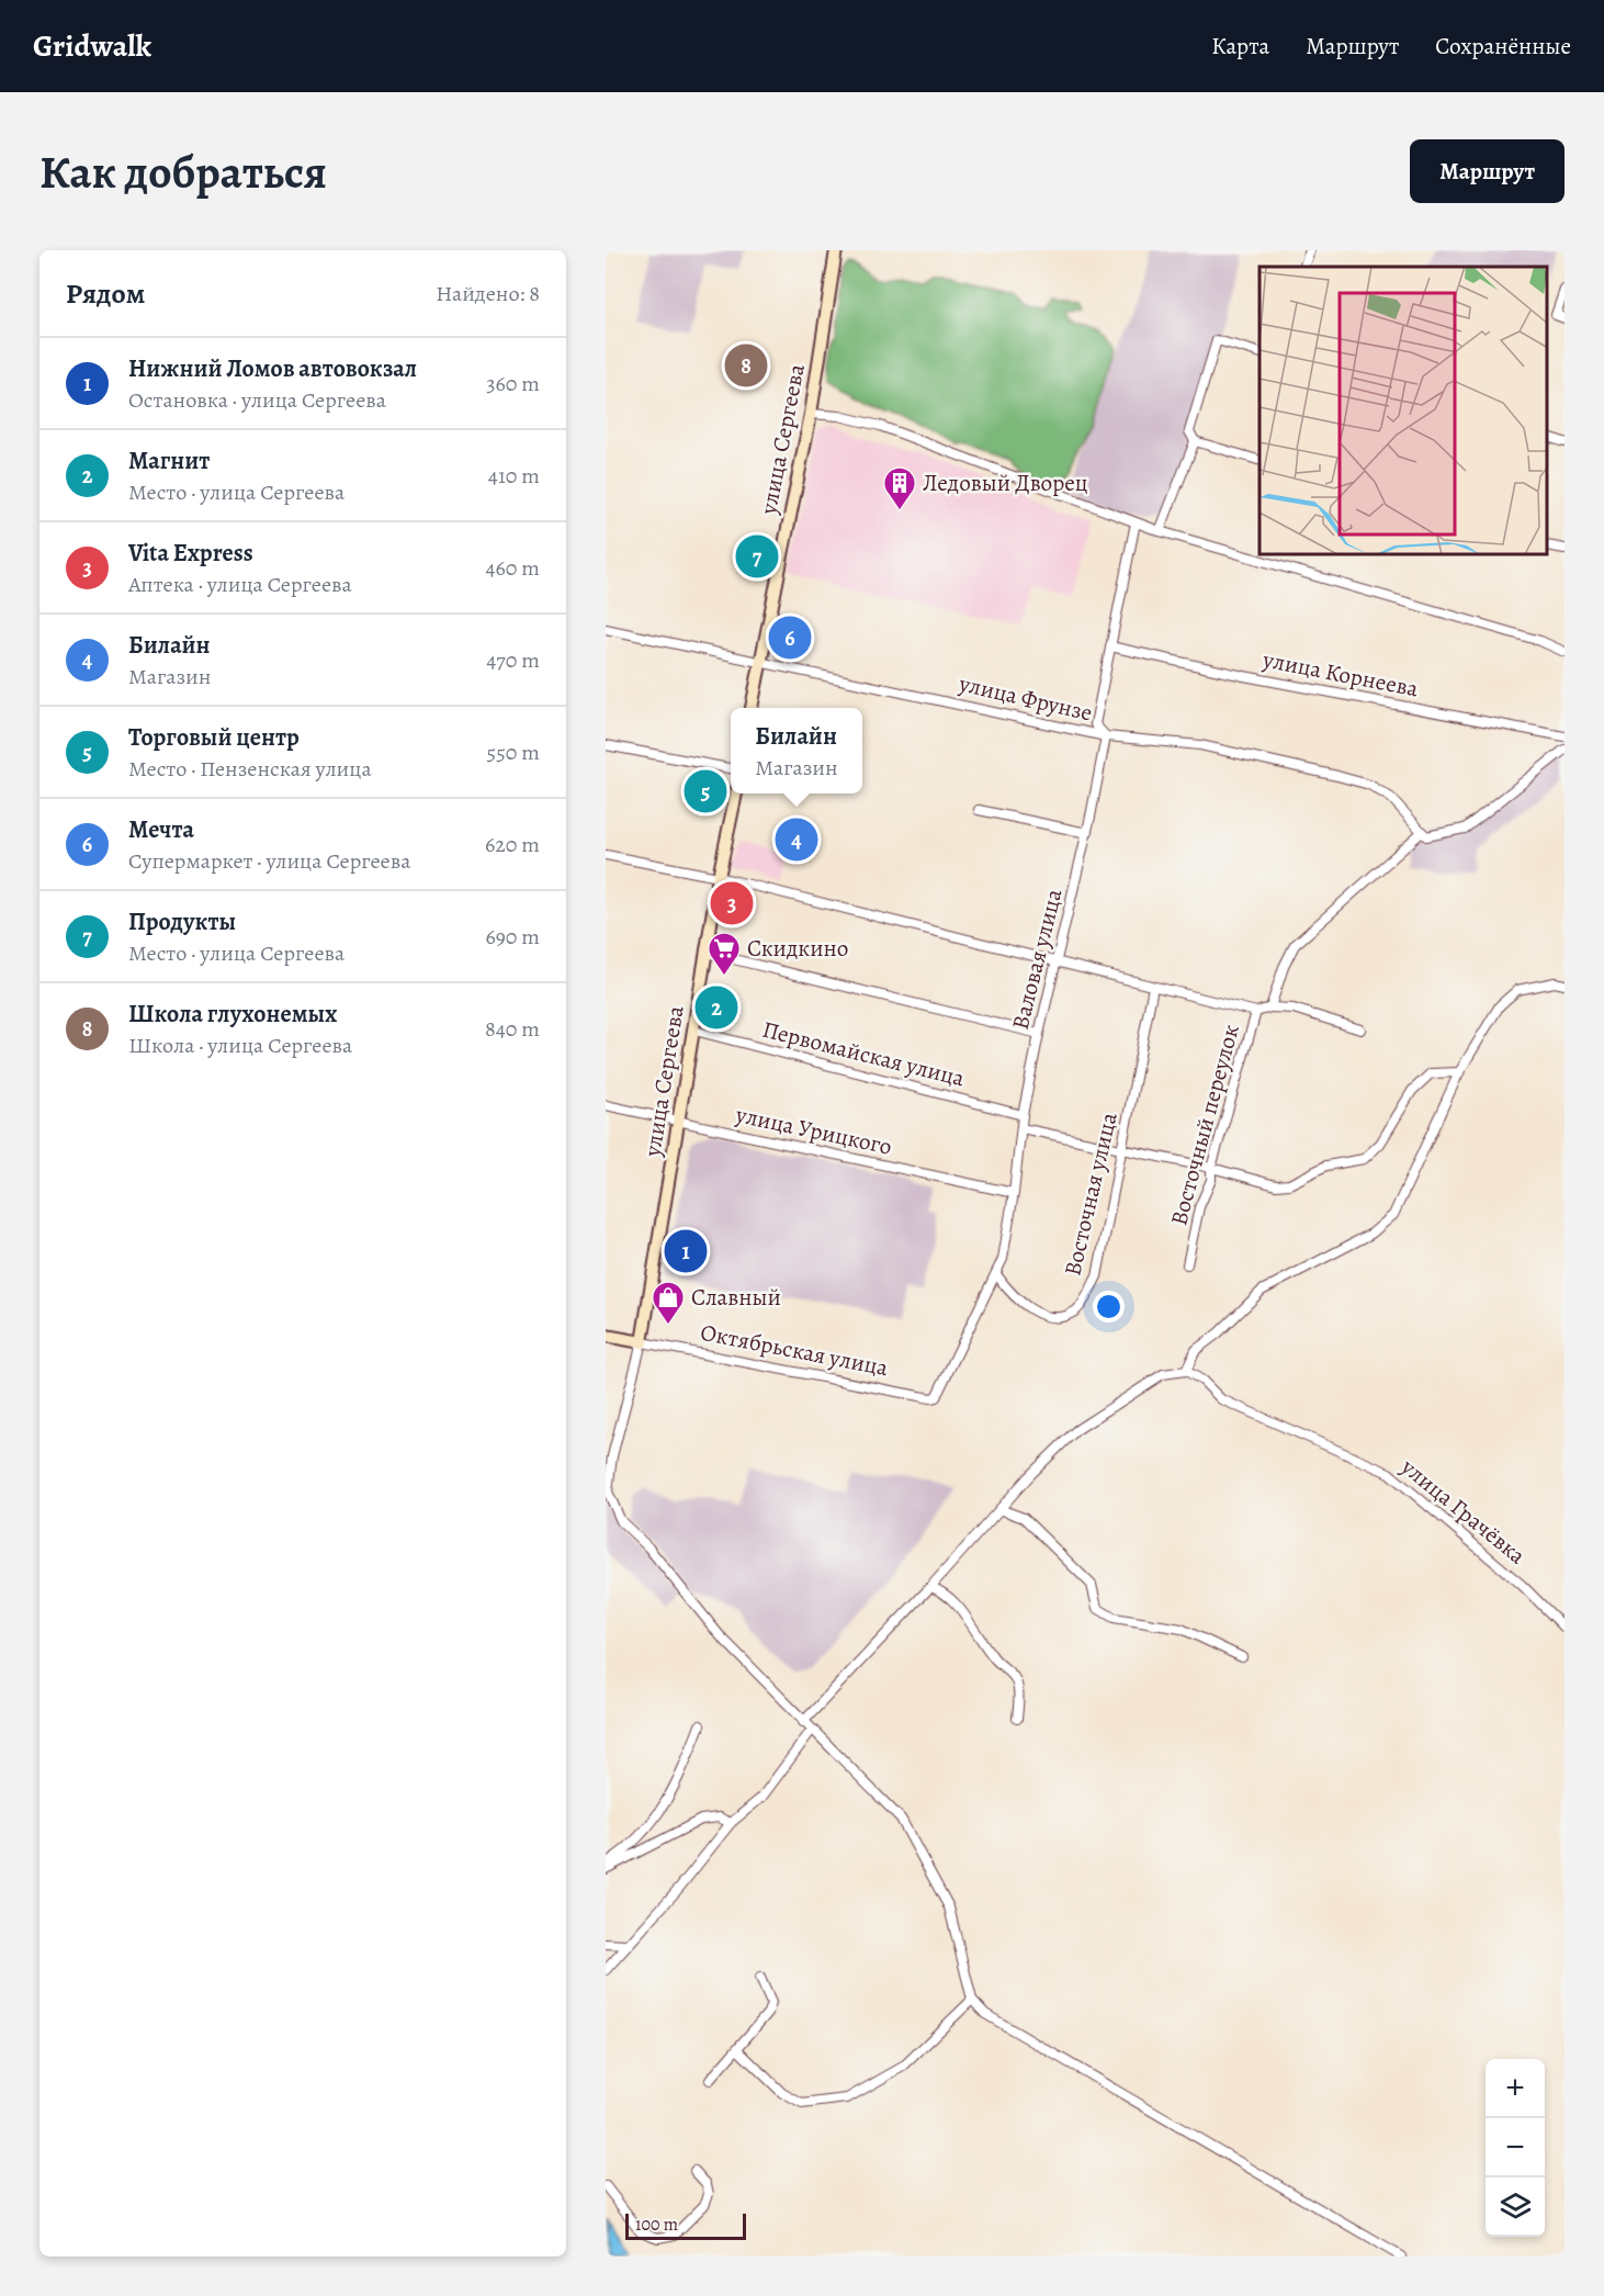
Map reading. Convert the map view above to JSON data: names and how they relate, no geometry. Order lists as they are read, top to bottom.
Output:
{
  "streets": {
    "main road": ["улица Сергеева", "Октябрьская улица"],
    "street": [
      "улица Корнеева",
      "улица Фрунзе",
      "Валовая улица",
      "Первомайская улица",
      "Восточный переулок",
      "улица Урицкого",
      "Восточная улица",
      "улица Грачёвка"
    ]
  },
  "crossings": [
    ["улица Сергеева", "улица Фрунзе"],
    ["улица Сергеева", "Первомайская улица"],
    ["улица Сергеева", "улица Урицкого"],
    ["улица Сергеева", "Октябрьская улица"],
    ["улица Корнеева", "Валовая улица"],
    ["улица Фрунзе", "Валовая улица"],
    ["улица Фрунзе", "Восточный переулок"],
    ["Валовая улица", "Первомайская улица"],
    ["Валовая улица", "улица Урицкого"],
    ["Валовая улица", "Восточная улица"],
    ["Валовая улица", "Октябрьская улица"]
  ],
  "places": {
    "building": ["Ледовый Дворец"],
    "supermarket": ["Скидкино"],
    "shop": ["Славный"]
  },
  "scale_bar": "100 m",
  "page": {
    "header": "Gridwalk",
    "nav": ["Карта", "Маршрут", "Сохранённые"],
    "buttons": "Маршрут",
    "title": "Как добраться",
    "heading": ["Рядом", "Найдено: 8"],
    "list": [
      {
        "mark": "1",
        "name": "Нижний Ломов автовокзал",
        "note": "Остановка · улица Сергеева",
        "value": "360 m"
      },
      {
        "mark": "2",
        "name": "Магнит",
        "note": "Место · улица Сергеева",
        "value": "410 m"
      },
      {
        "mark": "3",
        "name": "Vita Express",
        "note": "Аптека · улица Сергеева",
        "value": "460 m"
      },
      {
        "mark": "4",
        "name": "Билайн",
        "note": "Магазин",
        "value": "470 m"
      },
      {
        "mark": "5",
        "name": "Торговый центр",
        "note": "Место · Пензенская улица",
        "value": "550 m"
      },
      {
        "mark": "6",
        "name": "Мечта",
        "note": "Супермаркет · улица Сергеева",
        "value": "620 m"
      },
      {
        "mark": "7",
        "name": "Продукты",
        "note": "Место · улица Сергеева",
        "value": "690 m"
      },
      {
        "mark": "8",
        "name": "Школа глухонемых",
        "note": "Школа · улица Сергеева",
        "value": "840 m"
      }
    ],
    "pins": [
      "8",
      "7",
      "6",
      "5",
      "4",
      "3",
      "2",
      "1"
    ],
    "popup": ["Билайн", "Магазин"],
    "map_buttons": ["+", "−"],
    "scale": "100 m"
  }
}
